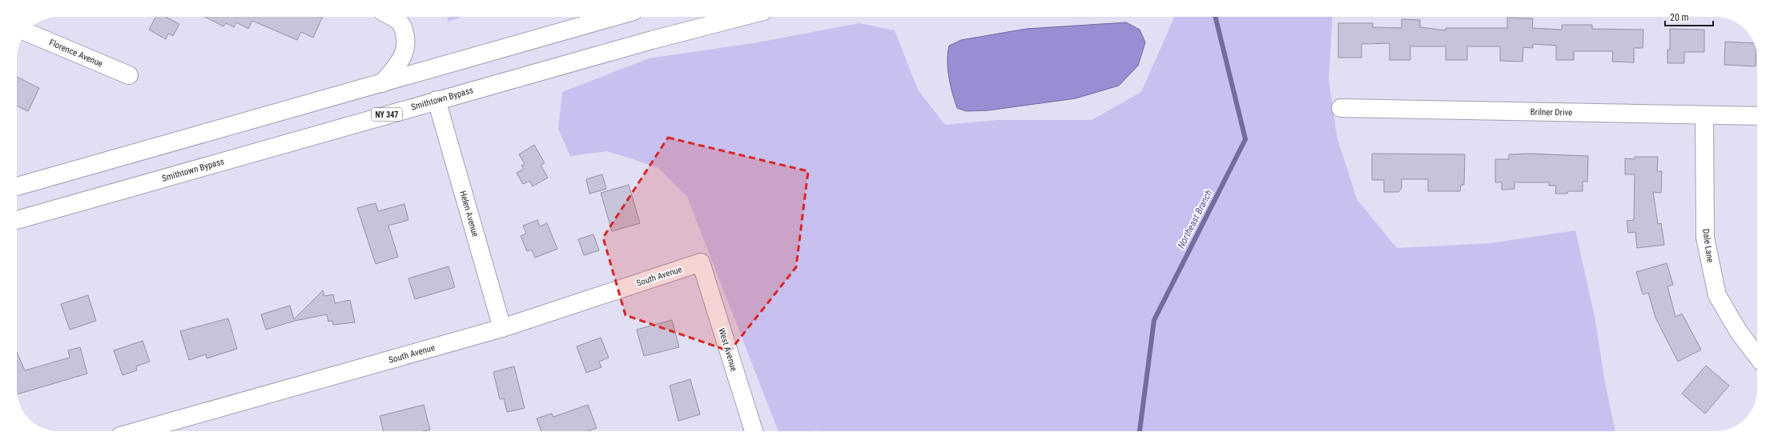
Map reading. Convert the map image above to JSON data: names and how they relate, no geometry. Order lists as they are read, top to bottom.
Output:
{
  "streets": {
    "main road": [
      "Florence Avenue",
      "Smithtown Bypass",
      "Brilner Drive",
      "NY 347",
      "Helen Avenue",
      "Dale Lane",
      "South Avenue",
      "West Avenue"
    ]
  },
  "crossings": [
    ["Smithtown Bypass", "Helen Avenue"],
    ["Brilner Drive", "Dale Lane"],
    ["Helen Avenue", "South Avenue"],
    ["South Avenue", "West Avenue"]
  ],
  "water": ["Northeast Branch"],
  "scale_bar": "20 m"
}
